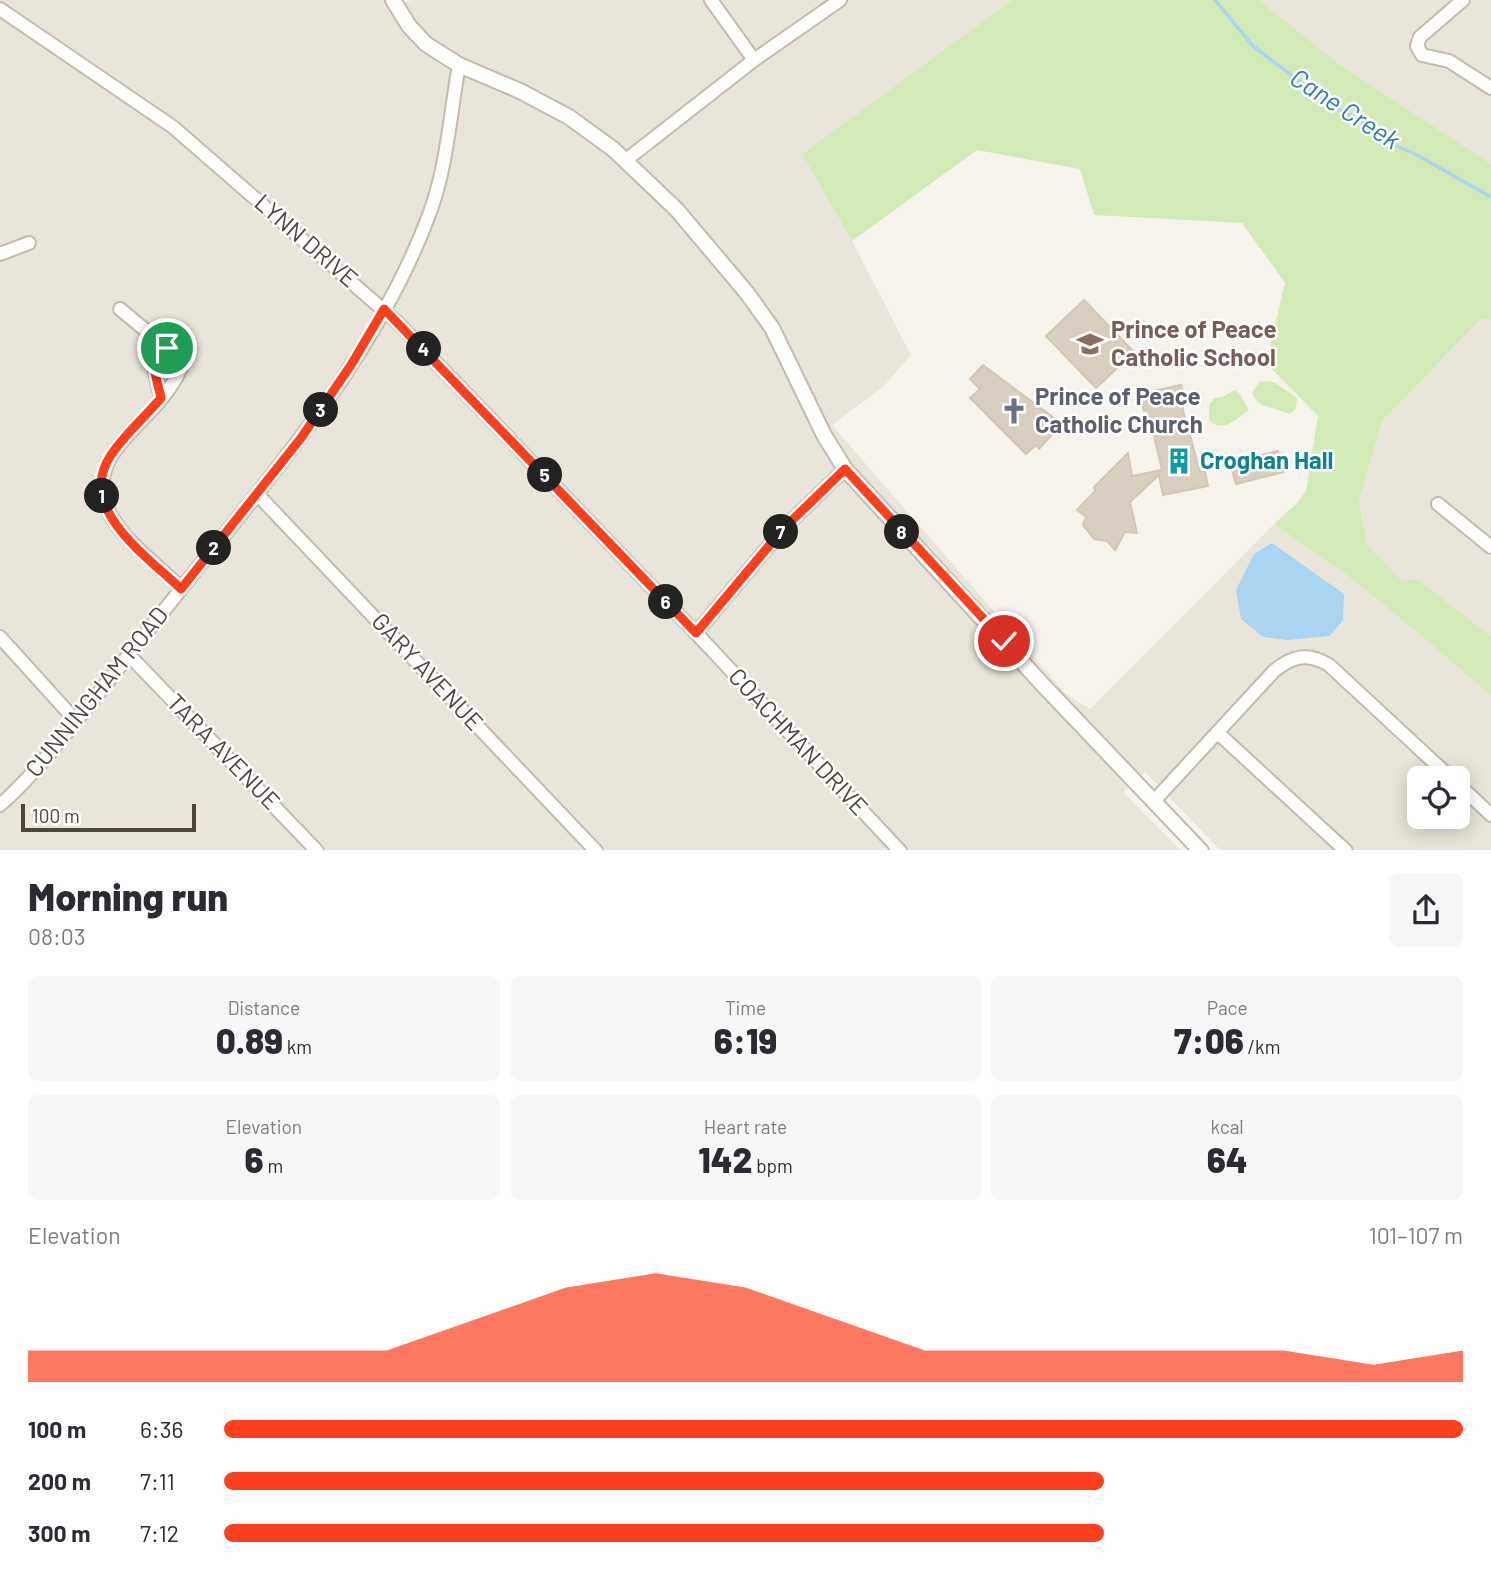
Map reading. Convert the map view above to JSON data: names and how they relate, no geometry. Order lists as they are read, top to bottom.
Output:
{
  "streets": {
    "street": [
      "LYNN DRIVE",
      "GARY AVENUE",
      "CUNNINGHAM ROAD",
      "COACHMAN DRIVE",
      "TARA AVENUE"
    ]
  },
  "crossings": [
    ["LYNN DRIVE", "CUNNINGHAM ROAD"],
    ["LYNN DRIVE", "COACHMAN DRIVE"],
    ["GARY AVENUE", "CUNNINGHAM ROAD"],
    ["CUNNINGHAM ROAD", "TARA AVENUE"]
  ],
  "water": ["Cane Creek"],
  "places": {
    "school or university": ["Prince of Peace Catholic School"],
    "church": ["Prince of Peace Catholic Church"],
    "building": ["Croghan Hall"]
  },
  "scale_bar": "100 m",
  "page": {
    "pins": [
      "4",
      "3",
      "5",
      "1",
      "7",
      "8",
      "2",
      "6"
    ],
    "scale": "100 m",
    "heading": ["Morning run", "08:03"],
    "stats": [
      ["Distance", "0.89 km"],
      ["Time", "6:19"],
      ["Pace", "7:06 /km"],
      ["Elevation", "6 m"],
      ["Heart rate", "142 bpm"],
      ["kcal", "64"]
    ],
    "chart": ["Elevation", "101–107 m"],
    "list": [
      {
        "name": "100 m",
        "note": "6:36"
      },
      {
        "name": "200 m",
        "note": "7:11"
      },
      {
        "name": "300 m",
        "note": "7:12"
      }
    ]
  }
}
